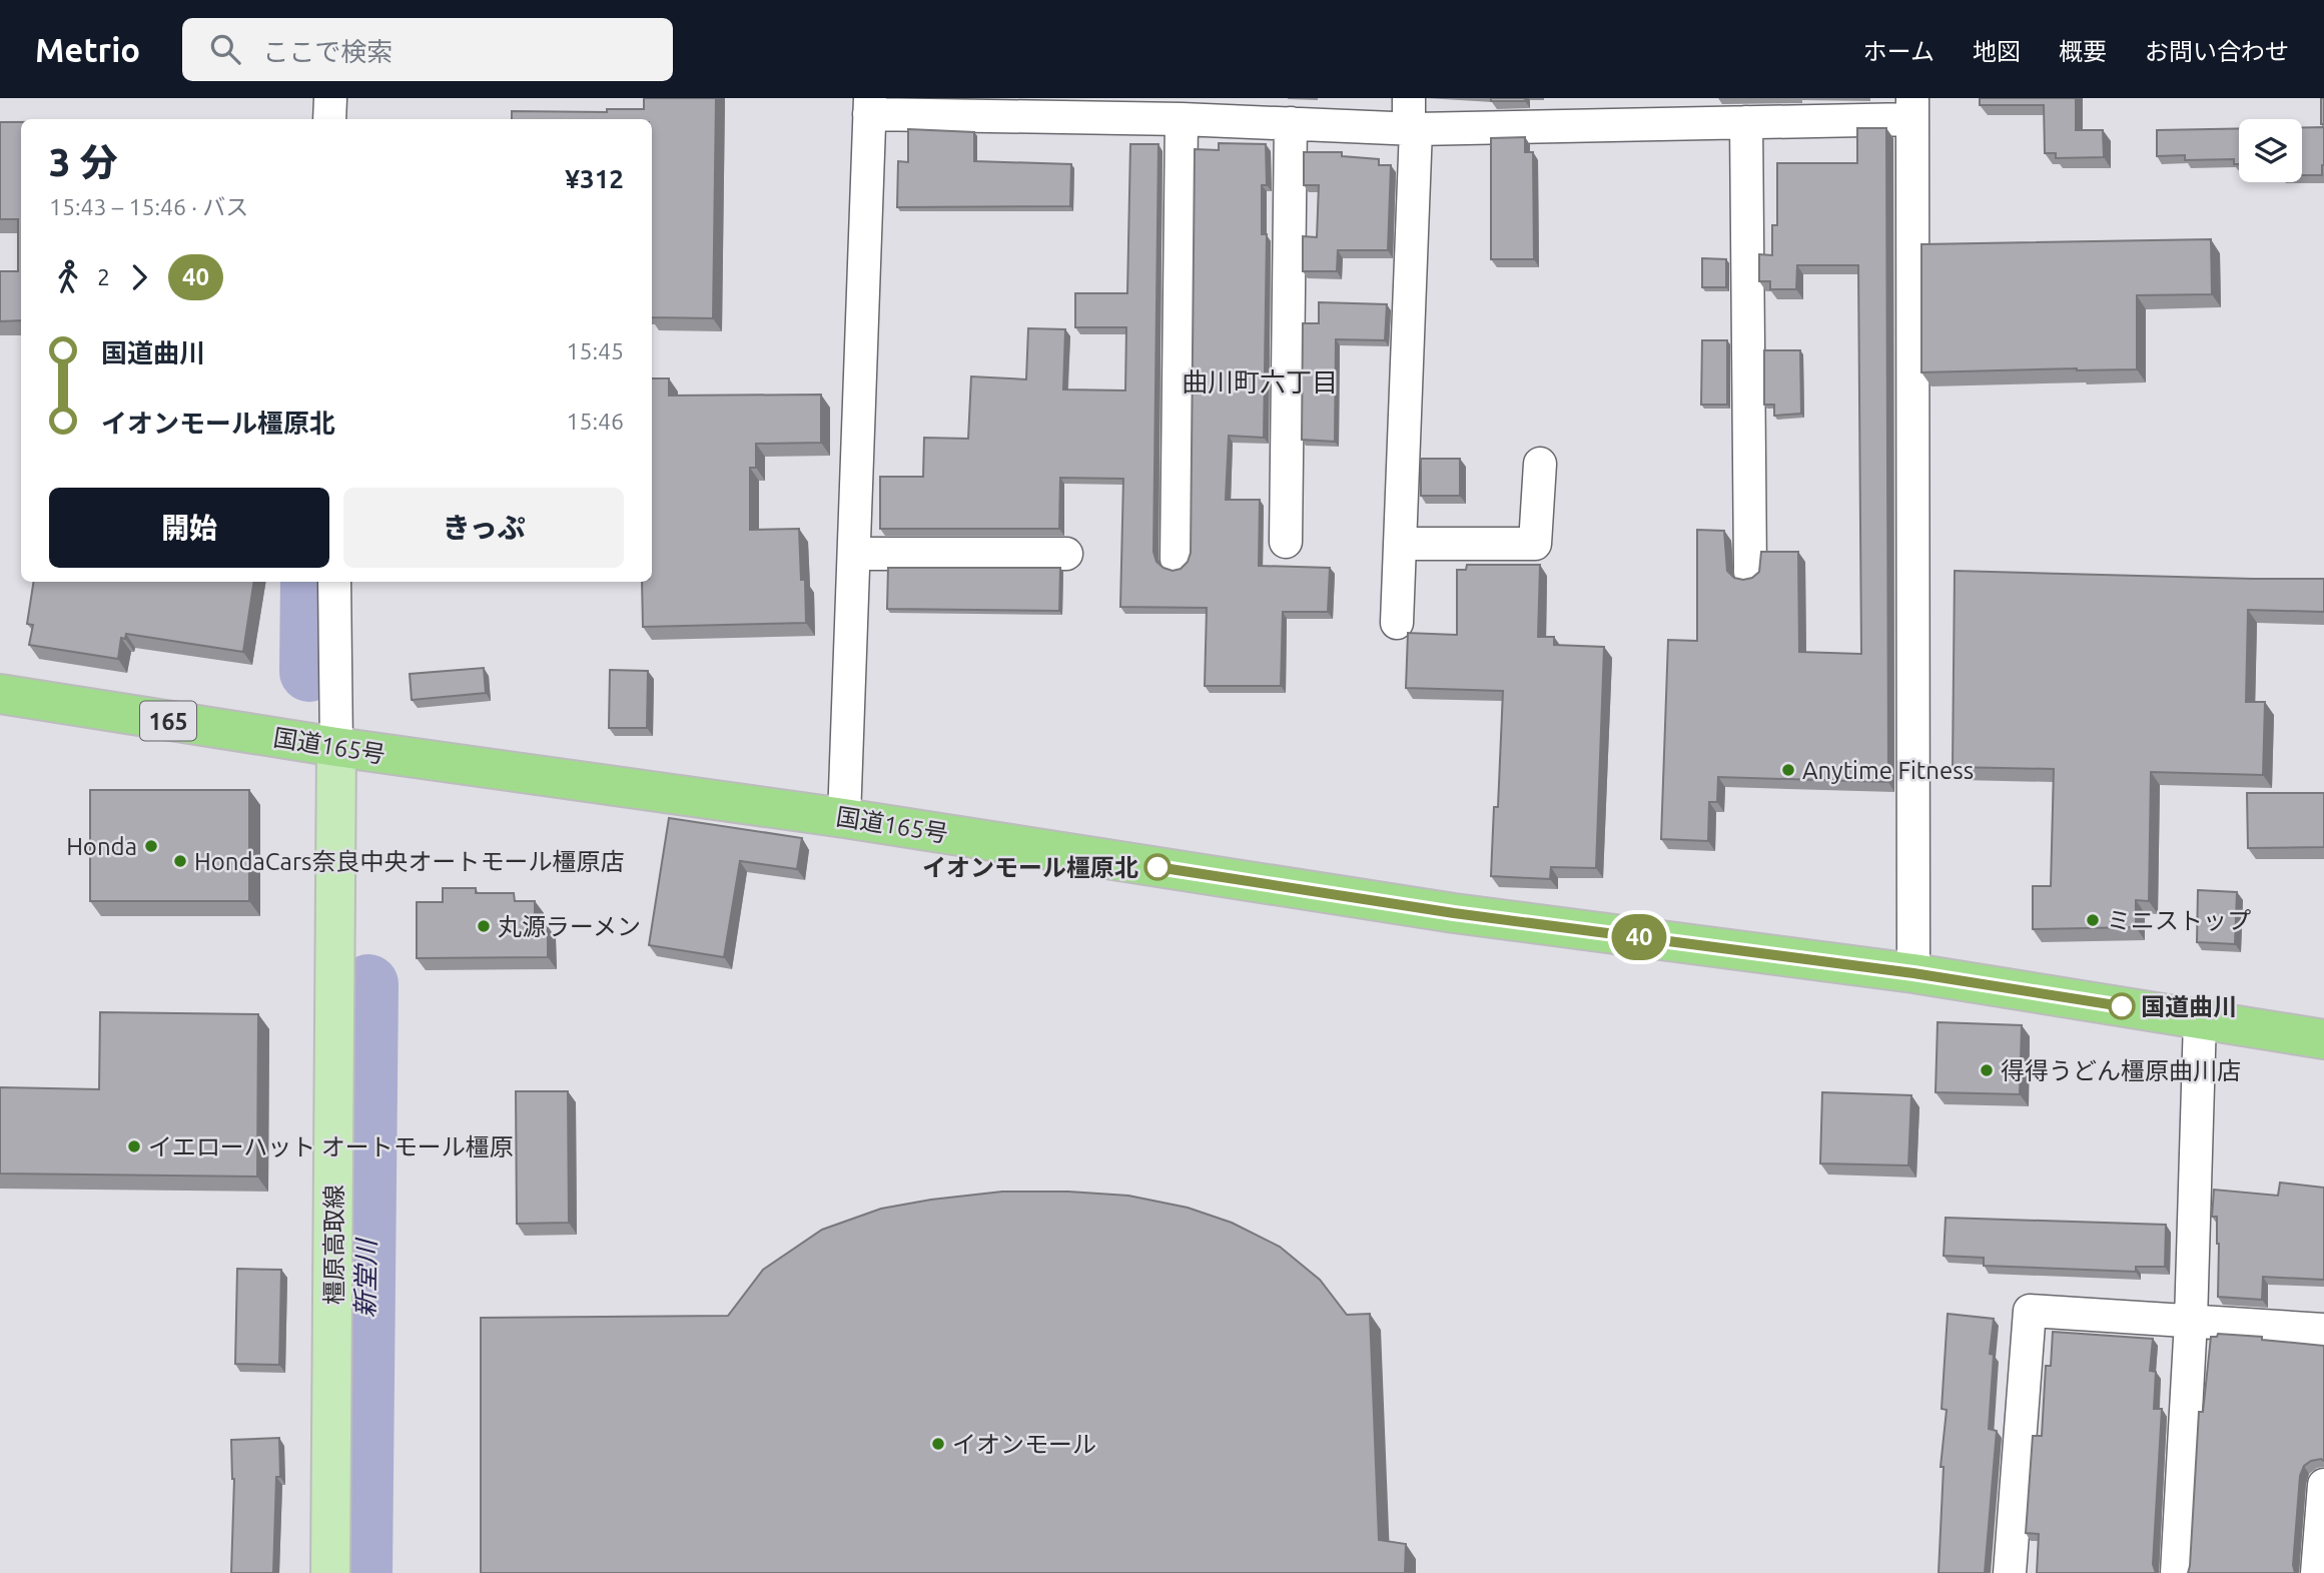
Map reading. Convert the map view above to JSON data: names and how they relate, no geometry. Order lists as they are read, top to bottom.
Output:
{
  "streets": {
    "highway": ["165", "国道165号"],
    "main road": ["橿原高取線"]
  },
  "crossings": [
    ["国道165号", "橿原高取線"]
  ],
  "districts": ["曲川町六丁目"],
  "water": ["新堂川"],
  "places": [
    "Anytime Fitness",
    "Honda",
    "HondaCars奈良中央オートモール橿原店",
    "イオンモール橿原北",
    "ミニストップ",
    "丸源ラーメン",
    "国道曲川",
    "得得うどん橿原曲川店",
    "イエローハット オートモール橿原",
    "イオンモール"
  ],
  "lines": ["bus line 40"],
  "page": {
    "header": "Metrio",
    "search": "ここで検索",
    "nav": [
      "ホーム",
      "地図",
      "概要",
      "お問い合わせ"
    ],
    "on_map": "40",
    "heading": ["3 分", "15:43 – 15:46 · バス", "¥312"],
    "legs": ["2", "40"],
    "list": [
      {
        "name": "国道曲川",
        "value": "15:45"
      },
      {
        "name": "イオンモール橿原北",
        "value": "15:46"
      }
    ],
    "buttons": ["開始", "きっぷ"]
  }
}
